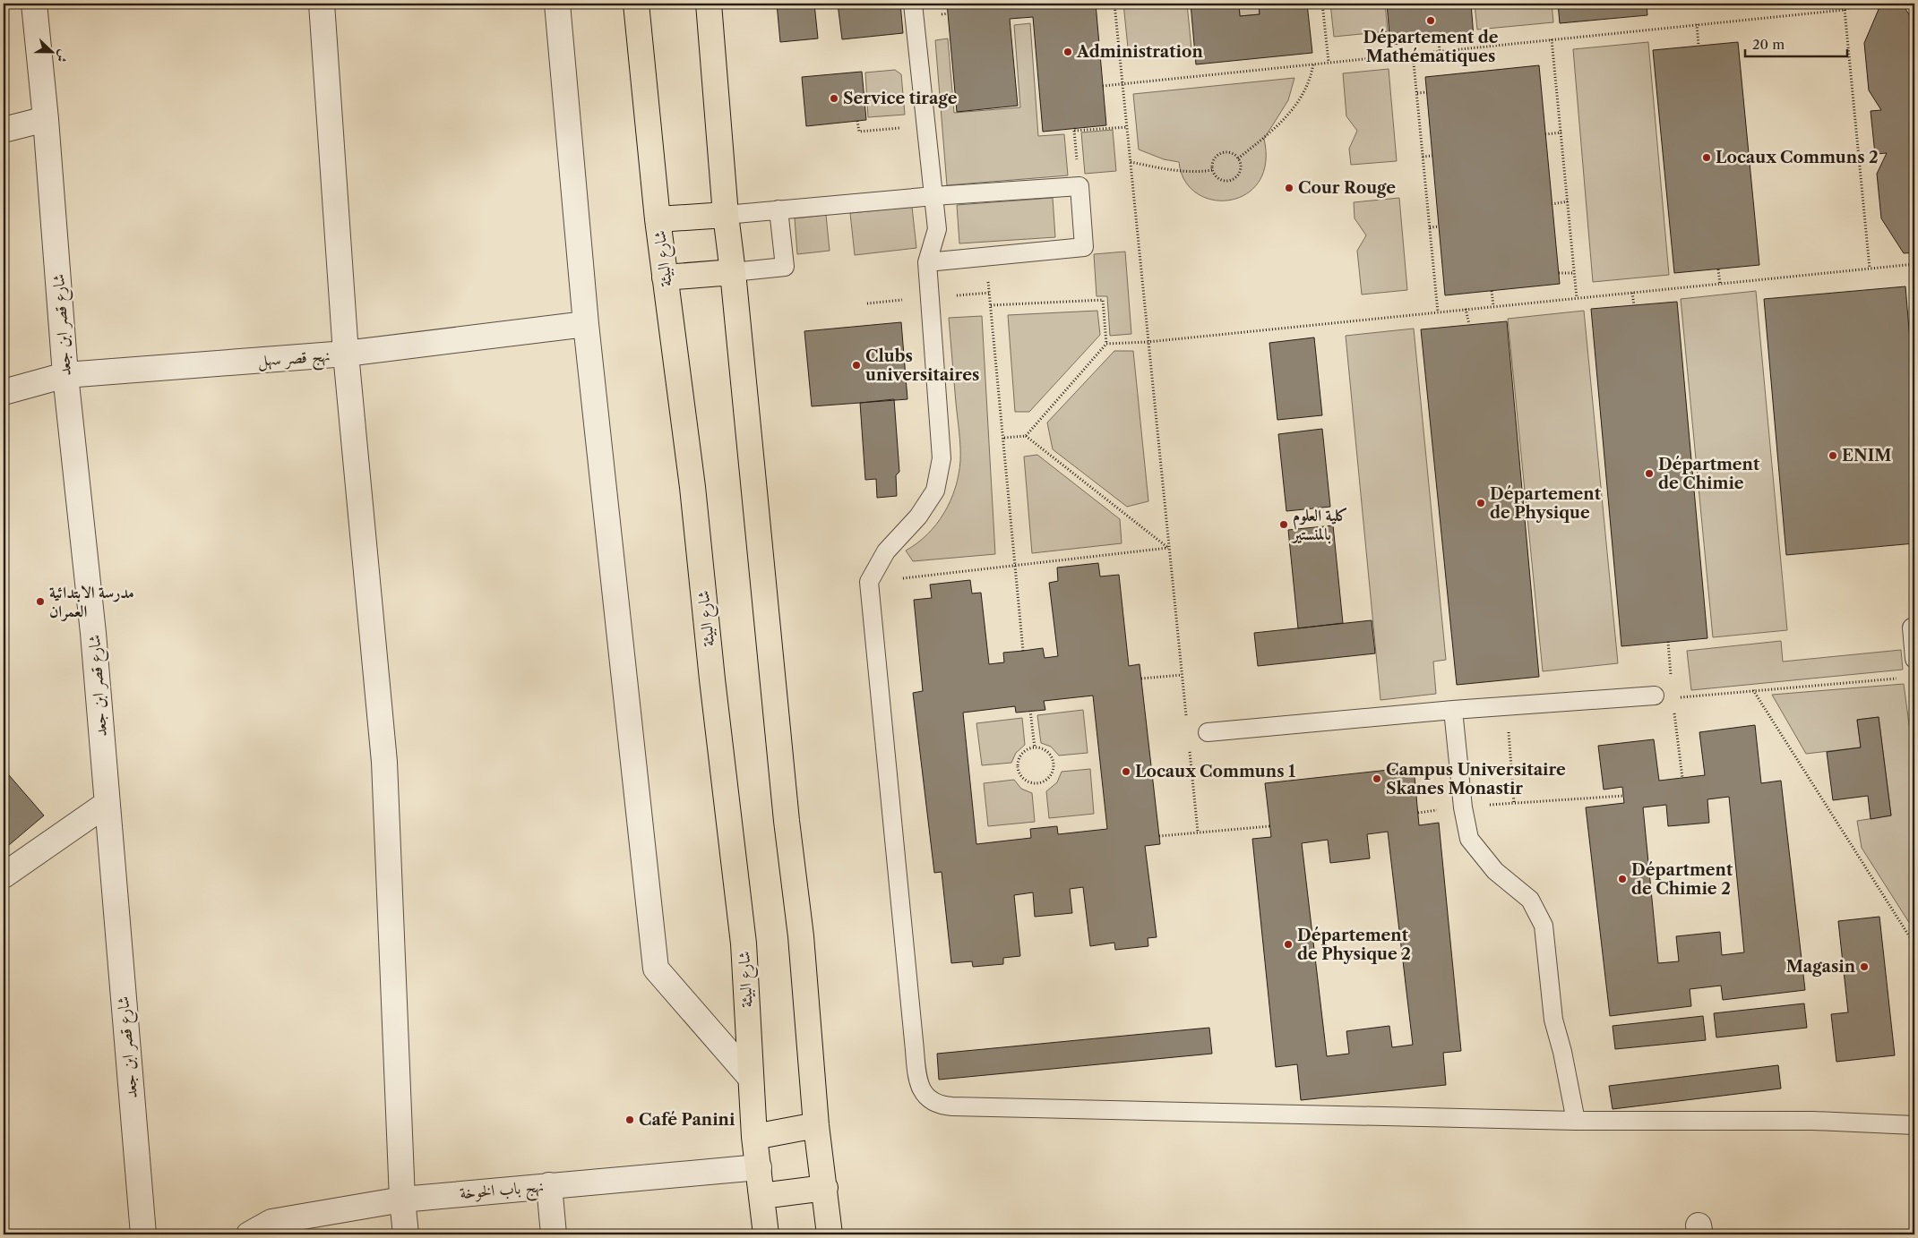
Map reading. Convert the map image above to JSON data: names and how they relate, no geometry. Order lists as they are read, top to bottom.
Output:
{
  "streets": {
    "main road": ["شارع البيئة"],
    "street": ["شارع قصر ابن جعد", "نهج قصر سهل", "نهج باب الخوخة"]
  },
  "crossings": [
    ["شارع البيئة", "نهج باب الخوخة"],
    ["شارع قصر ابن جعد", "نهج قصر سهل"]
  ],
  "places": [
    "Département de Mathématiques",
    "Administration",
    "Service tirage",
    "Locaux Communs 2",
    "Cour Rouge",
    "Clubs universitaires",
    "ENIM",
    "Départment de Chimie",
    "Département de Physique",
    "كلية العلوم بالمنستير",
    "مدرسة الابتدائية العمران",
    "Locaux Communs 1",
    "Campus Universitaire Skanes Monastir",
    "Départment de Chimie 2",
    "Département de Physique 2",
    "Magasin",
    "Café Panini"
  ],
  "scale_bar": "20 m",
  "north": "right"
}
